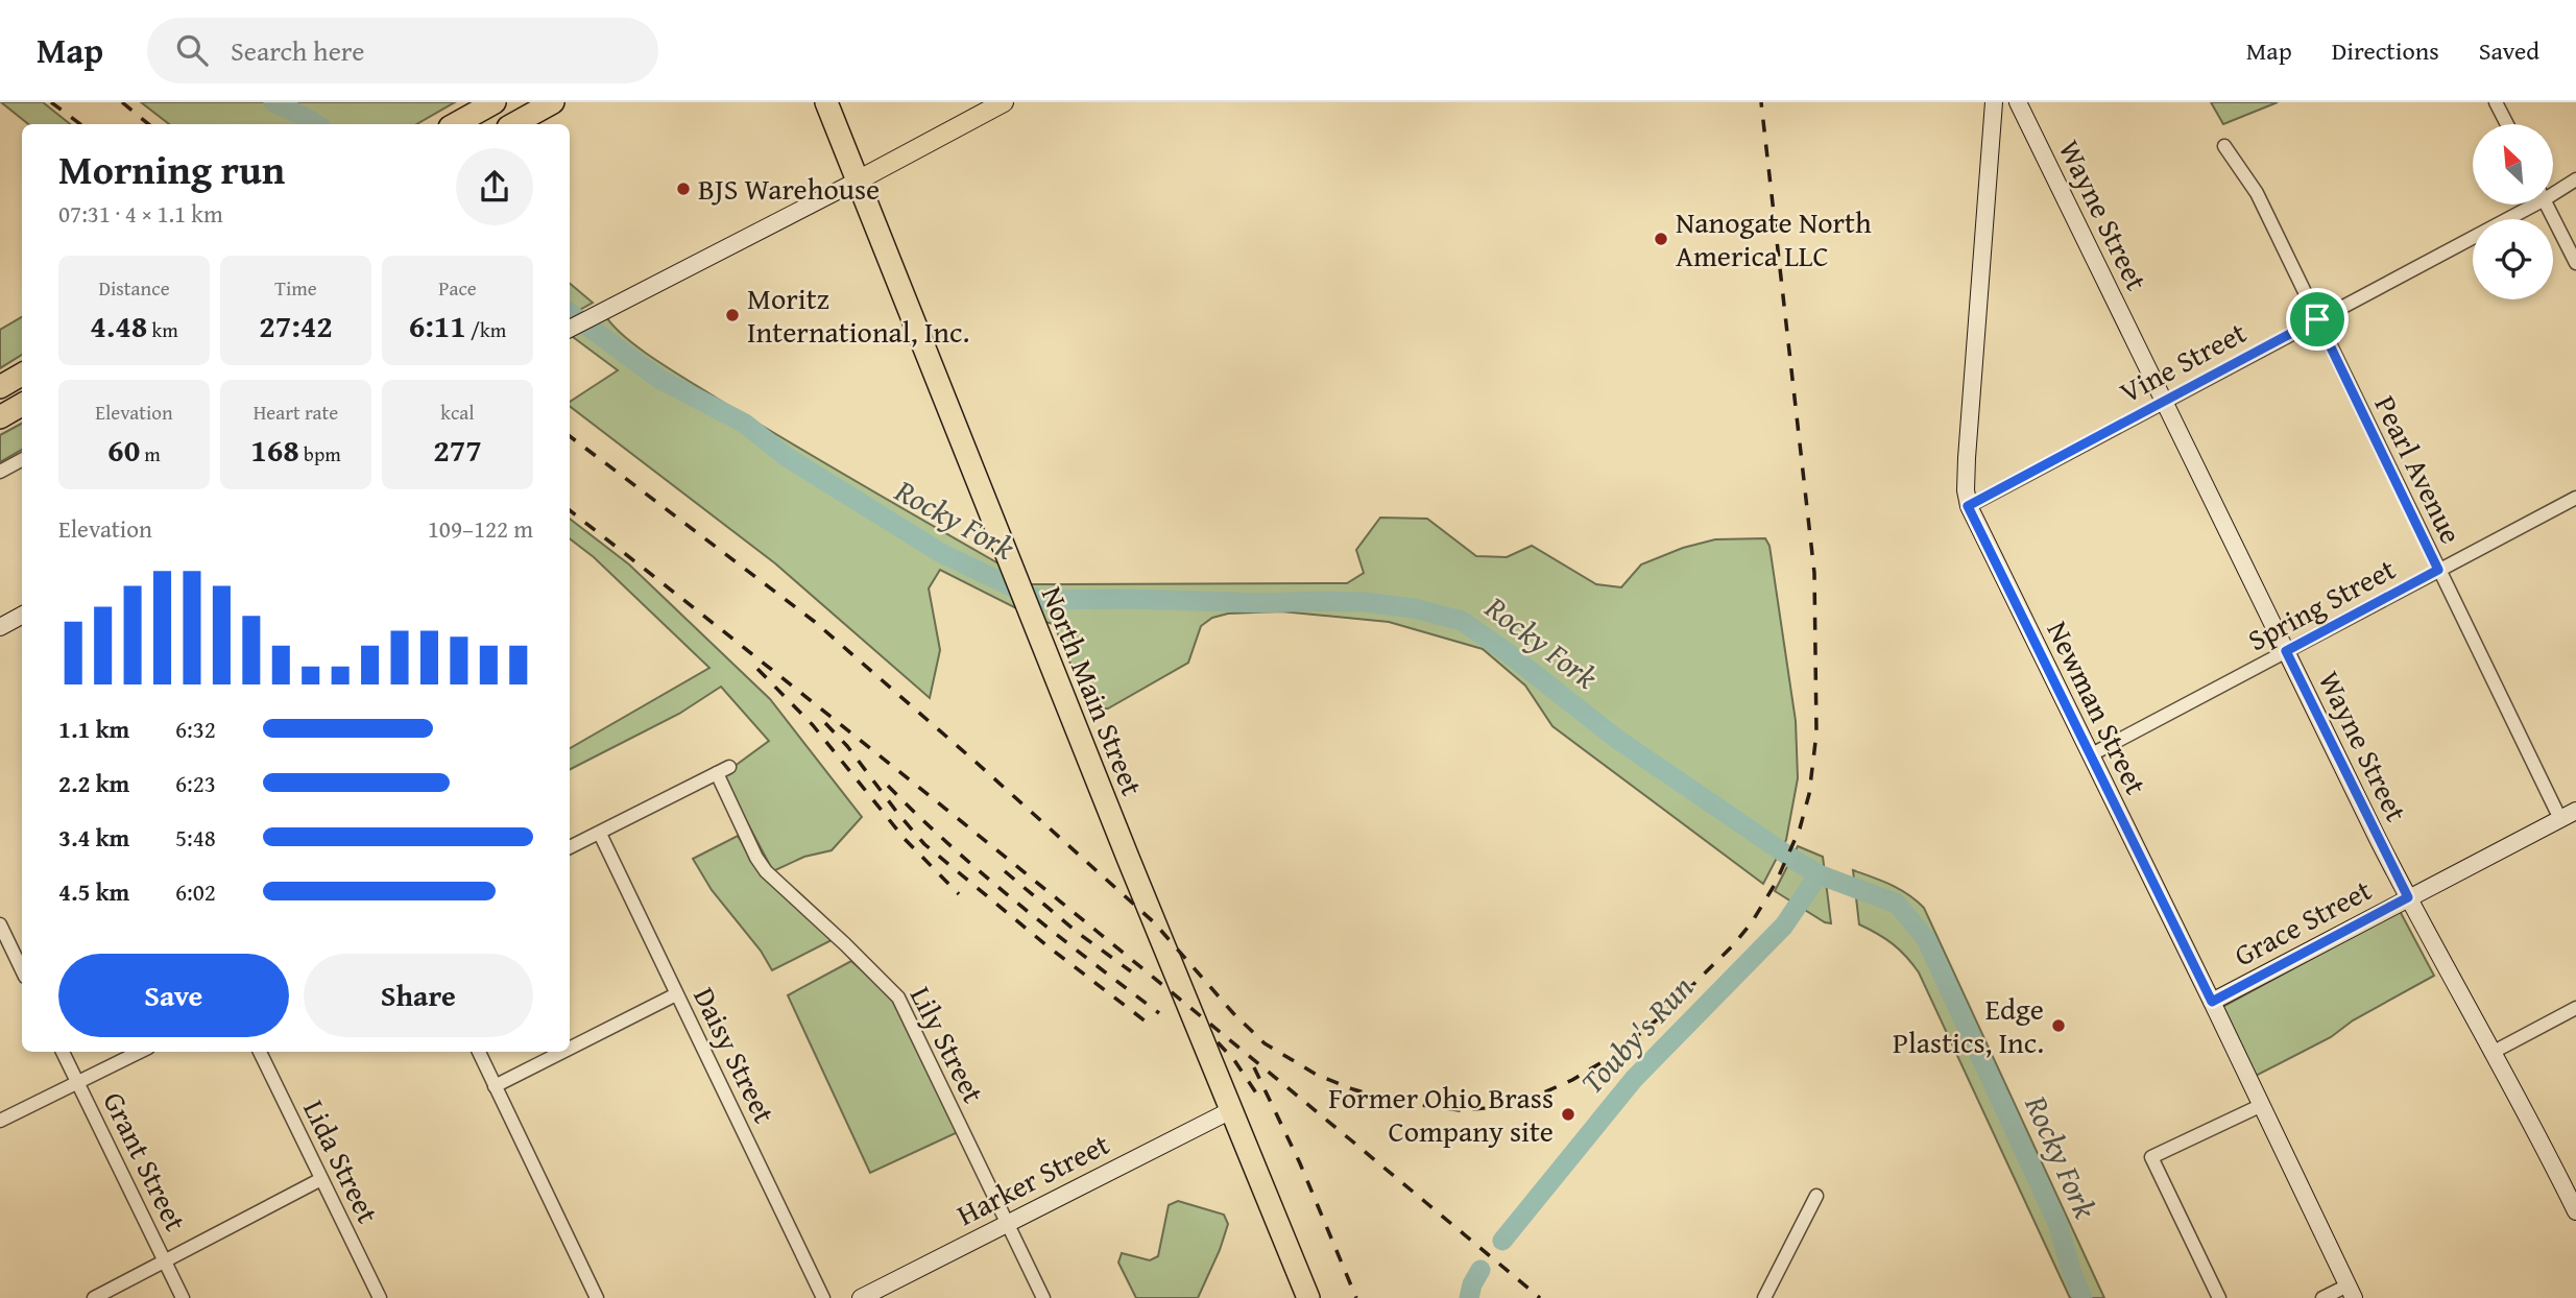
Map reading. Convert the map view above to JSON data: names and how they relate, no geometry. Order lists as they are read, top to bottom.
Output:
{
  "streets": {
    "highway": ["North Main Street"],
    "street": [
      "Wayne Street",
      "Vine Street",
      "Pearl Avenue",
      "Spring Street",
      "Newman Street",
      "Grace Street",
      "Lily Street",
      "Daisy Street",
      "Grant Street",
      "Lida Street",
      "Harker Street"
    ]
  },
  "crossings": [
    ["Wayne Street", "Vine Street"],
    ["Wayne Street", "Spring Street"],
    ["Wayne Street", "Grace Street"],
    ["Vine Street", "Pearl Avenue"],
    ["Vine Street", "Newman Street"],
    ["Pearl Avenue", "Spring Street"],
    ["Pearl Avenue", "Grace Street"],
    ["Spring Street", "Newman Street"],
    ["North Main Street", "Harker Street"],
    ["Newman Street", "Grace Street"],
    ["Lily Street", "Daisy Street"],
    ["Lily Street", "Harker Street"]
  ],
  "water": ["Rocky Fork", "Touby's Run"],
  "places": [
    "BJS Warehouse",
    "Nanogate North America LLC",
    "Moritz International, Inc.",
    "Edge Plastics, Inc.",
    "Former Ohio Brass Company site"
  ],
  "north": "top left",
  "page": {
    "header": "Map",
    "search": "Search here",
    "nav": ["Map", "Directions", "Saved"],
    "heading": ["Morning run", "07:31 · 4 × 1.1 km"],
    "stats": [
      ["Distance", "4.48 km"],
      ["Time", "27:42"],
      ["Pace", "6:11 /km"],
      ["Elevation", "60 m"],
      ["Heart rate", "168 bpm"],
      ["kcal", "277"]
    ],
    "chart": ["Elevation", "109–122 m"],
    "list": [
      {
        "name": "1.1 km",
        "note": "6:32"
      },
      {
        "name": "2.2 km",
        "note": "6:23"
      },
      {
        "name": "3.4 km",
        "note": "5:48"
      },
      {
        "name": "4.5 km",
        "note": "6:02"
      }
    ],
    "buttons": ["Save", "Share"]
  }
}
